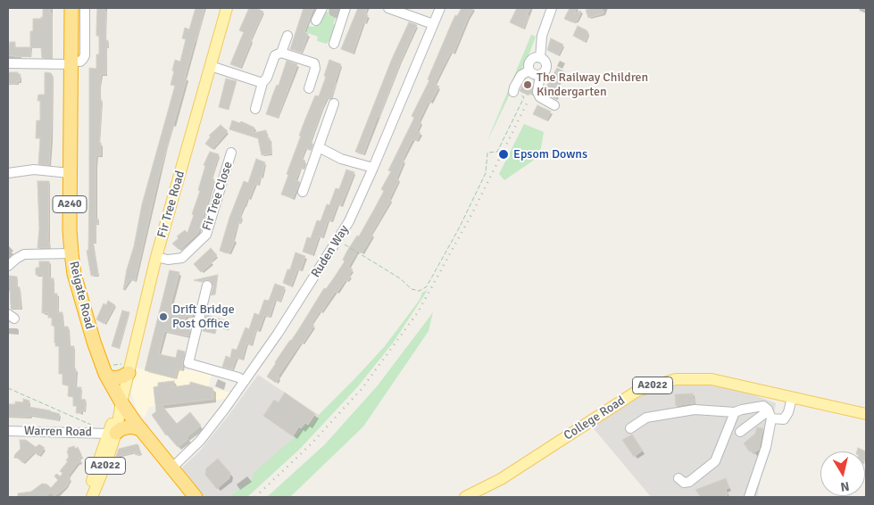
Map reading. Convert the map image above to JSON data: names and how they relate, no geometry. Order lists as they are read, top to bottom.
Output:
{
  "streets": {
    "highway": ["A240", "Reigate Road"],
    "main road": ["Fir Tree Road", "A2022", "College Road"],
    "street": ["Fir Tree Close", "Ruden Way", "Warren Road"]
  },
  "crossings": [
    ["Fir Tree Close", "Fir Tree Road"],
    ["Fir Tree Road", "Reigate Road"],
    ["Fir Tree Road", "Warren Road"],
    ["Ruden Way", "Reigate Road"]
  ],
  "places": ["The Railway Children Kindergarten", "Epsom Downs", "Drift Bridge Post Office"],
  "north": "bottom"
}
